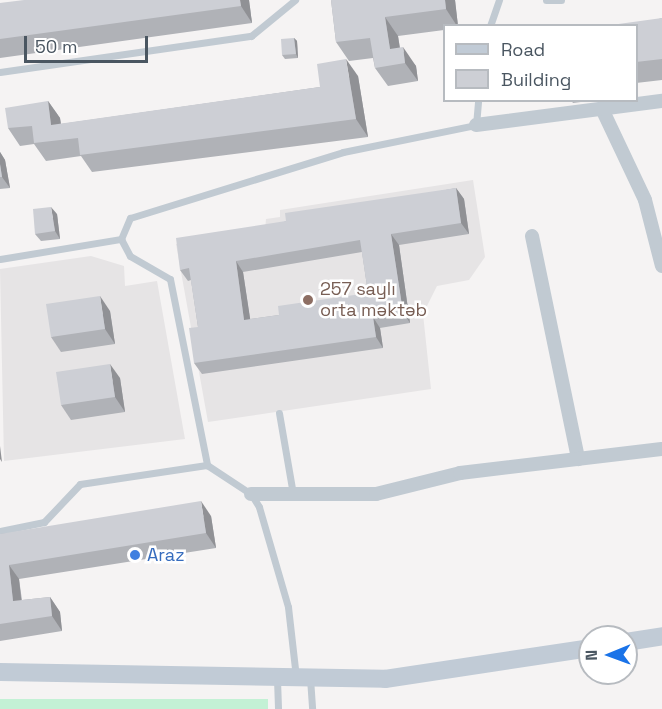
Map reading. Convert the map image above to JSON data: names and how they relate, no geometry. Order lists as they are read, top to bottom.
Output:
{
  "places": ["257 saylı orta məktəb", "Araz"],
  "legend": ["Road", "Building"],
  "scale_bar": "50 m",
  "north": "left"
}
